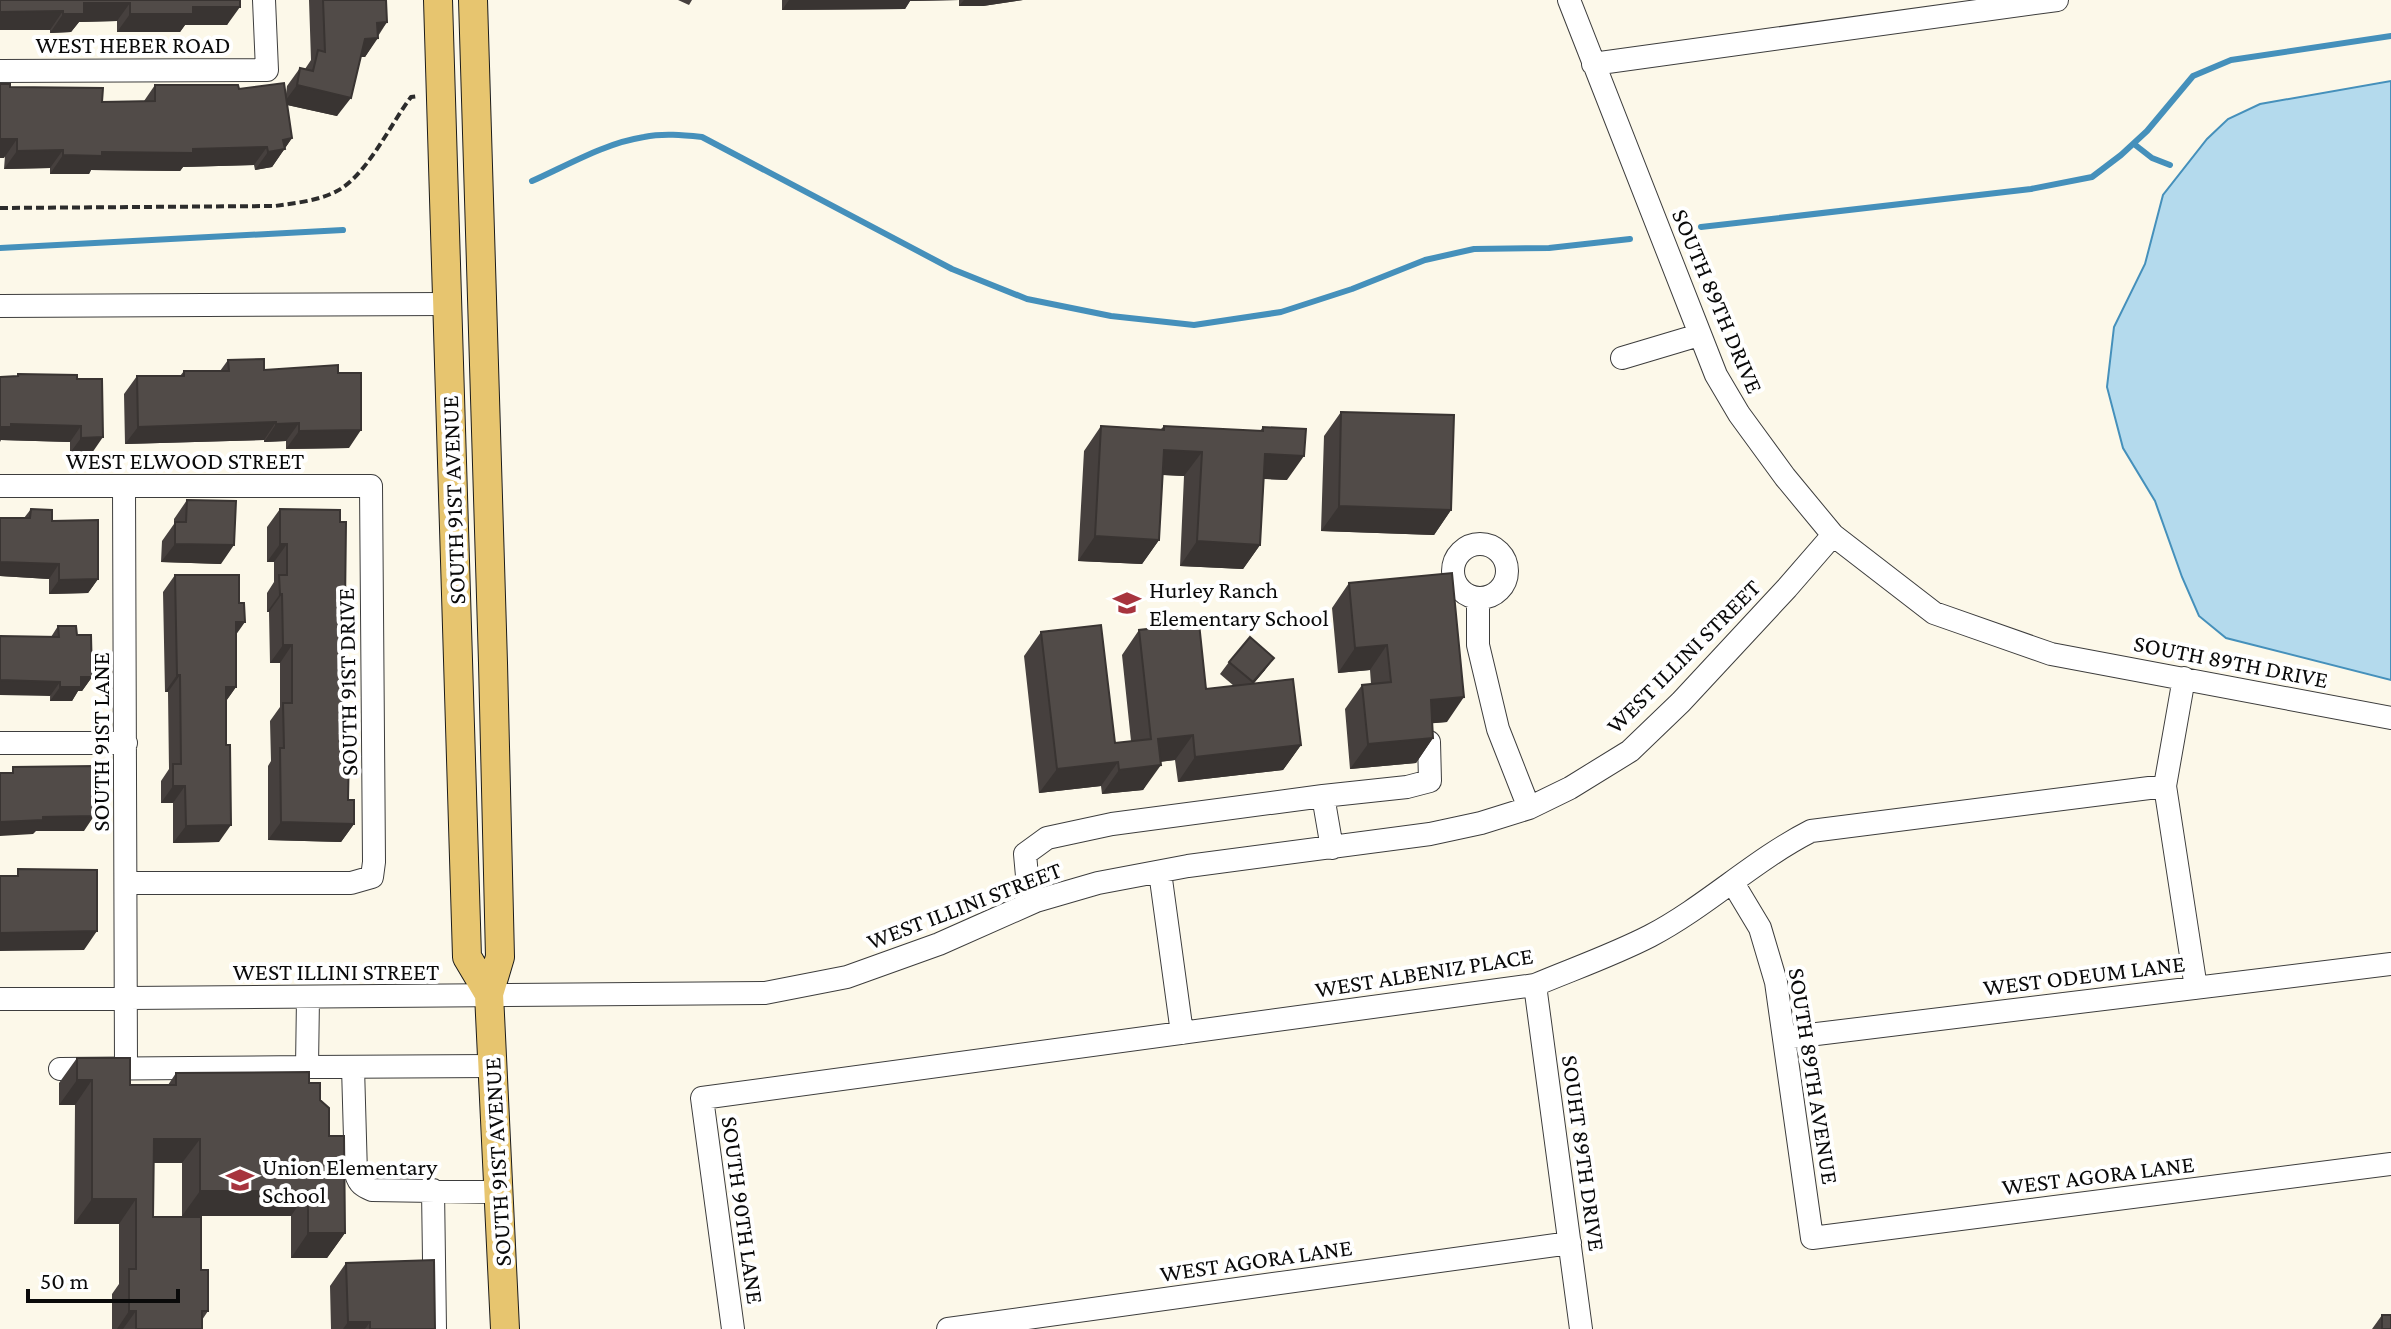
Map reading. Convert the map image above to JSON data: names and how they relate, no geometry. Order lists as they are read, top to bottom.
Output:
{
  "streets": {
    "main road": ["SOUTH 91ST AVENUE"],
    "street": [
      "WEST HEBER ROAD",
      "SOUTH 89TH DRIVE",
      "WEST ELWOOD STREET",
      "WEST ILLINI STREET",
      "SOUTH 91ST DRIVE",
      "SOUTH 91ST LANE",
      "WEST ALBENIZ PLACE",
      "WEST ODEUM LANE",
      "SOUTH 89TH AVENUE",
      "SOUHT 89TH DRIVE",
      "WEST AGORA LANE",
      "SOUTH 90TH LANE"
    ]
  },
  "crossings": [
    ["SOUTH 89TH DRIVE", "WEST ILLINI STREET"],
    ["WEST ELWOOD STREET", "SOUTH 91ST DRIVE"],
    ["WEST ELWOOD STREET", "SOUTH 91ST LANE"],
    ["SOUTH 91ST AVENUE", "WEST ILLINI STREET"],
    ["WEST ILLINI STREET", "SOUTH 91ST LANE"],
    ["SOUTH 91ST DRIVE", "SOUTH 91ST LANE"],
    ["WEST ALBENIZ PLACE", "SOUTH 89TH AVENUE"],
    ["WEST ALBENIZ PLACE", "SOUHT 89TH DRIVE"],
    ["WEST ALBENIZ PLACE", "SOUTH 90TH LANE"],
    ["WEST ODEUM LANE", "SOUTH 89TH AVENUE"],
    ["SOUTH 89TH AVENUE", "WEST AGORA LANE"],
    ["SOUHT 89TH DRIVE", "WEST AGORA LANE"]
  ],
  "places": {
    "school or university": ["Hurley Ranch Elementary School", "Union Elementary School"]
  },
  "scale_bar": "50 m"
}
